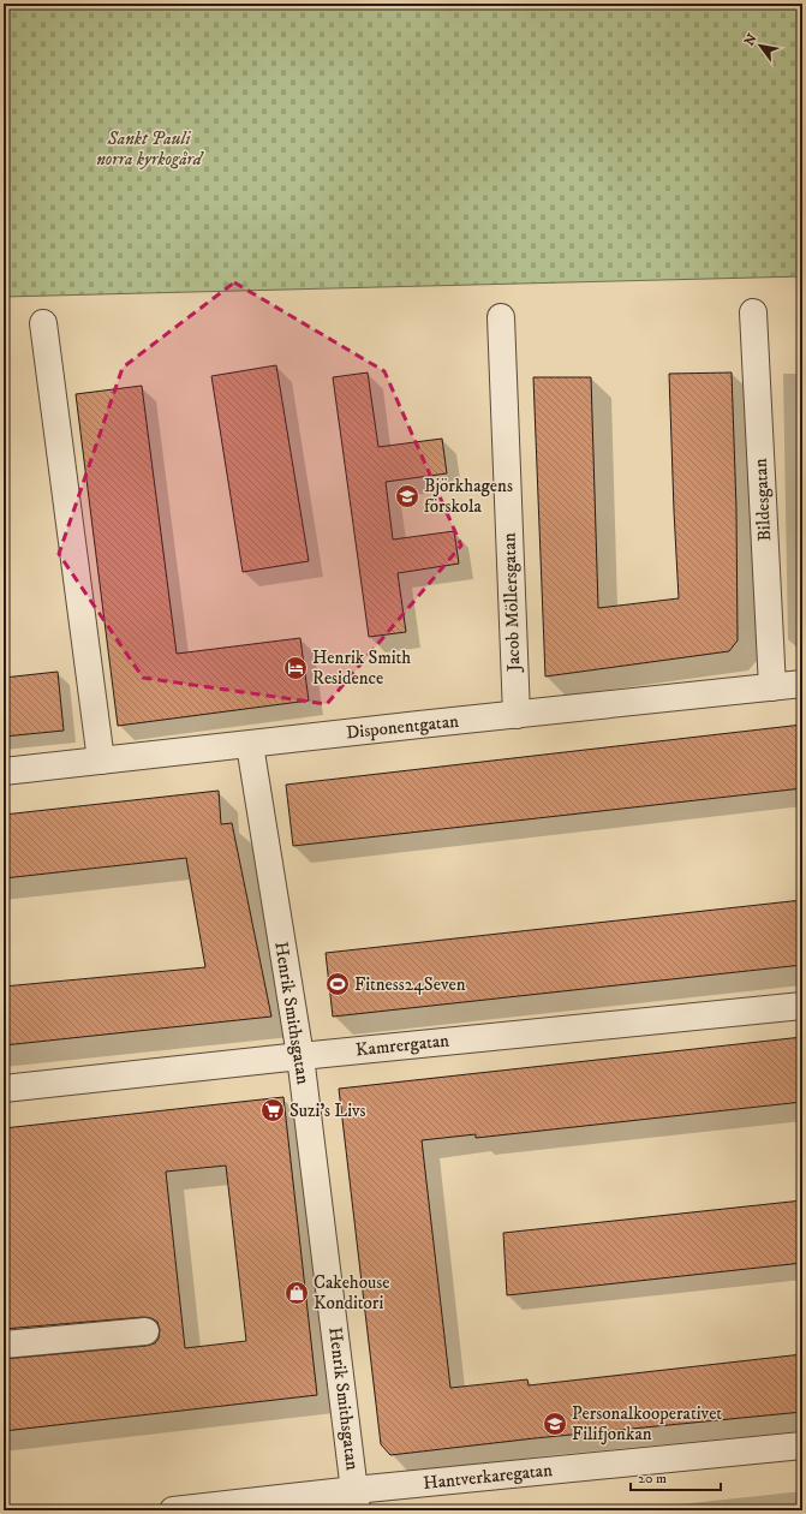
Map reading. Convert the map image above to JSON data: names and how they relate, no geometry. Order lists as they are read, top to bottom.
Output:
{
  "streets": {
    "street": [
      "Bildesgatan",
      "Jacob Möllersgatan",
      "Disponentgatan",
      "Henrik Smithsgatan",
      "Kamrergatan",
      "Hantverkaregatan"
    ]
  },
  "crossings": [
    ["Bildesgatan", "Disponentgatan"],
    ["Jacob Möllersgatan", "Disponentgatan"],
    ["Disponentgatan", "Henrik Smithsgatan"],
    ["Henrik Smithsgatan", "Kamrergatan"],
    ["Henrik Smithsgatan", "Hantverkaregatan"]
  ],
  "parks": ["Sankt Pauli norra kyrkogård"],
  "places": {
    "school or university": ["Björkhagens förskola", "Personalkooperativet Filifjonkan"],
    "hotel": ["Henrik Smith Residence"],
    "sports": ["Fitness24Seven"],
    "supermarket": ["Suzi's Livs"],
    "shop": ["Cakehouse Konditori"]
  },
  "scale_bar": "20 m",
  "north": "top left"
}
